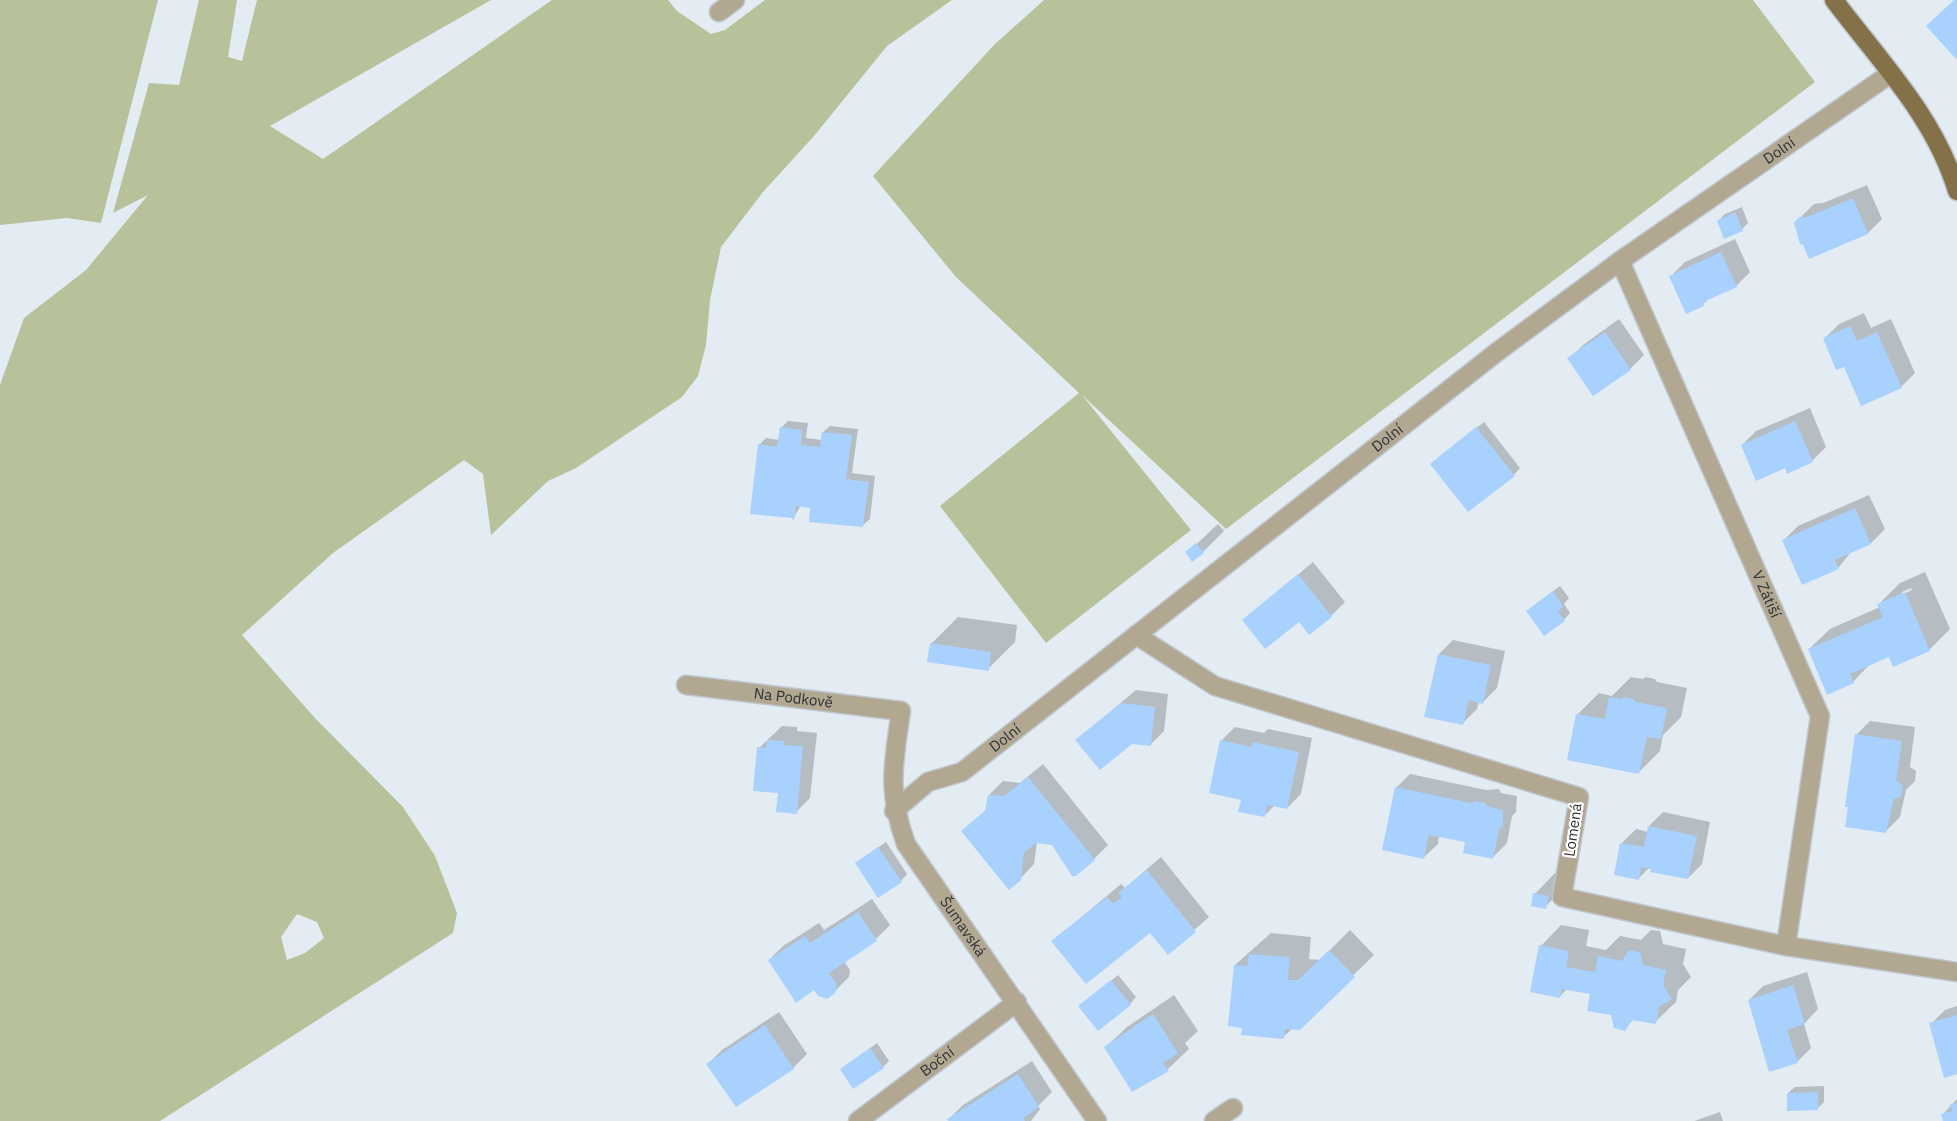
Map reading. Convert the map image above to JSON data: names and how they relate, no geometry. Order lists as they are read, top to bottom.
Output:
{
  "streets": {
    "street": [
      "Dolní",
      "V Zátiší",
      "Na Podkově",
      "Lomená",
      "Šumavská",
      "Boční"
    ]
  },
  "crossings": [
    ["Dolní", "V Zátiší"],
    ["Dolní", "Lomená"],
    ["Dolní", "Šumavská"],
    ["V Zátiší", "Lomená"],
    ["Na Podkově", "Šumavská"],
    ["Šumavská", "Boční"]
  ]
}
